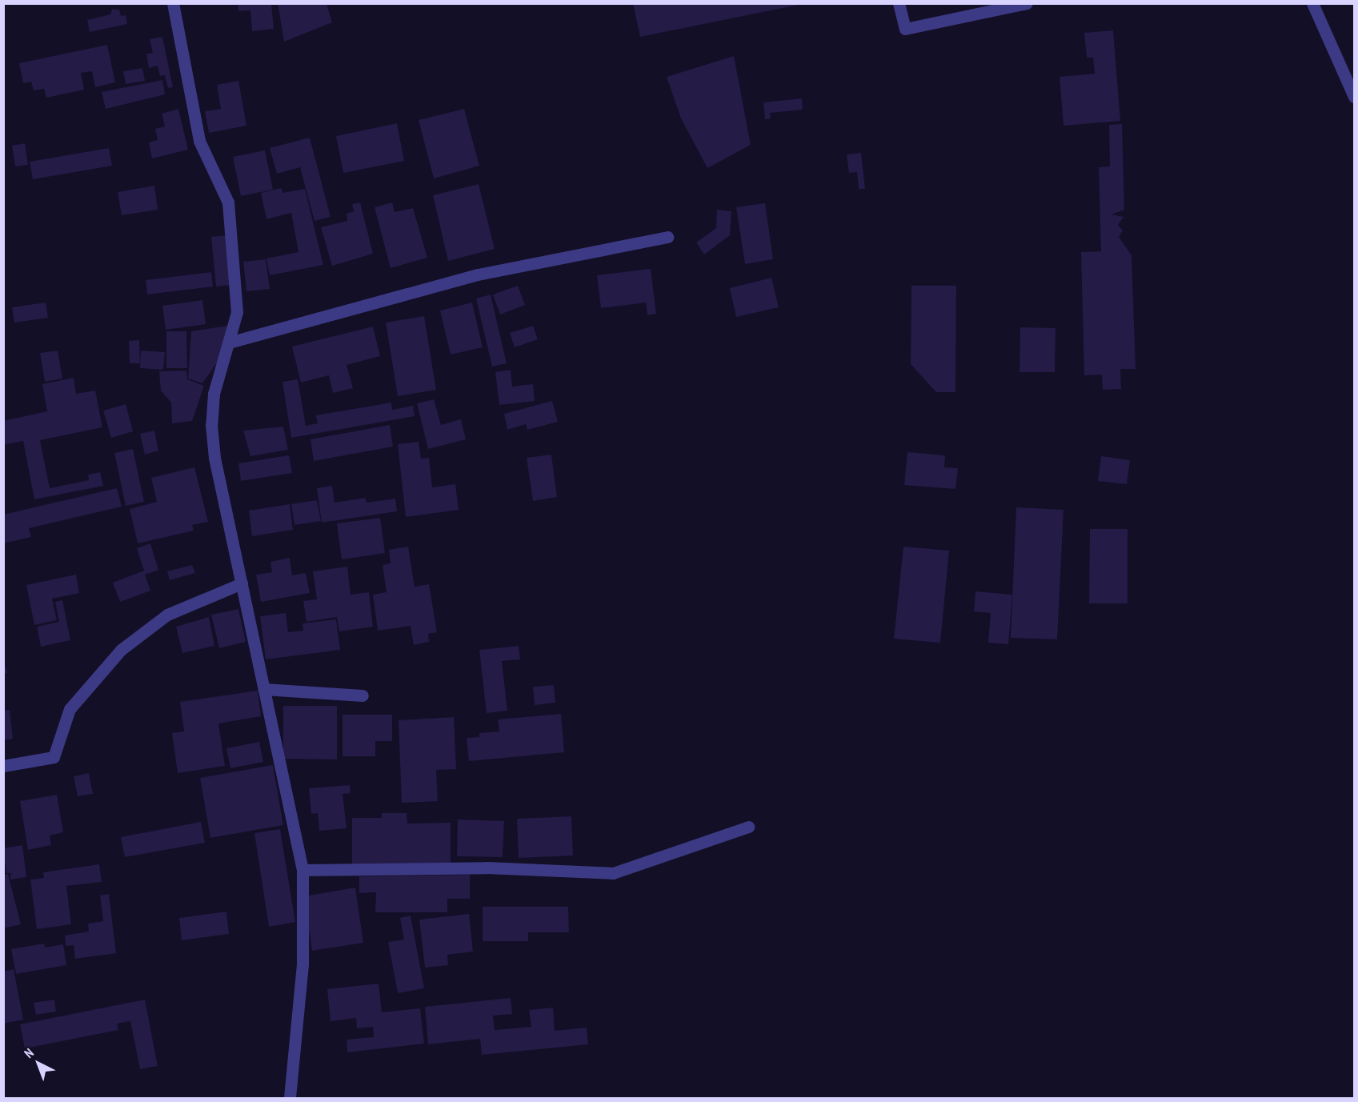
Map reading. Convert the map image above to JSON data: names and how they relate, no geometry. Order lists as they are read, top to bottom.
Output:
{
  "north": "top left"
}
